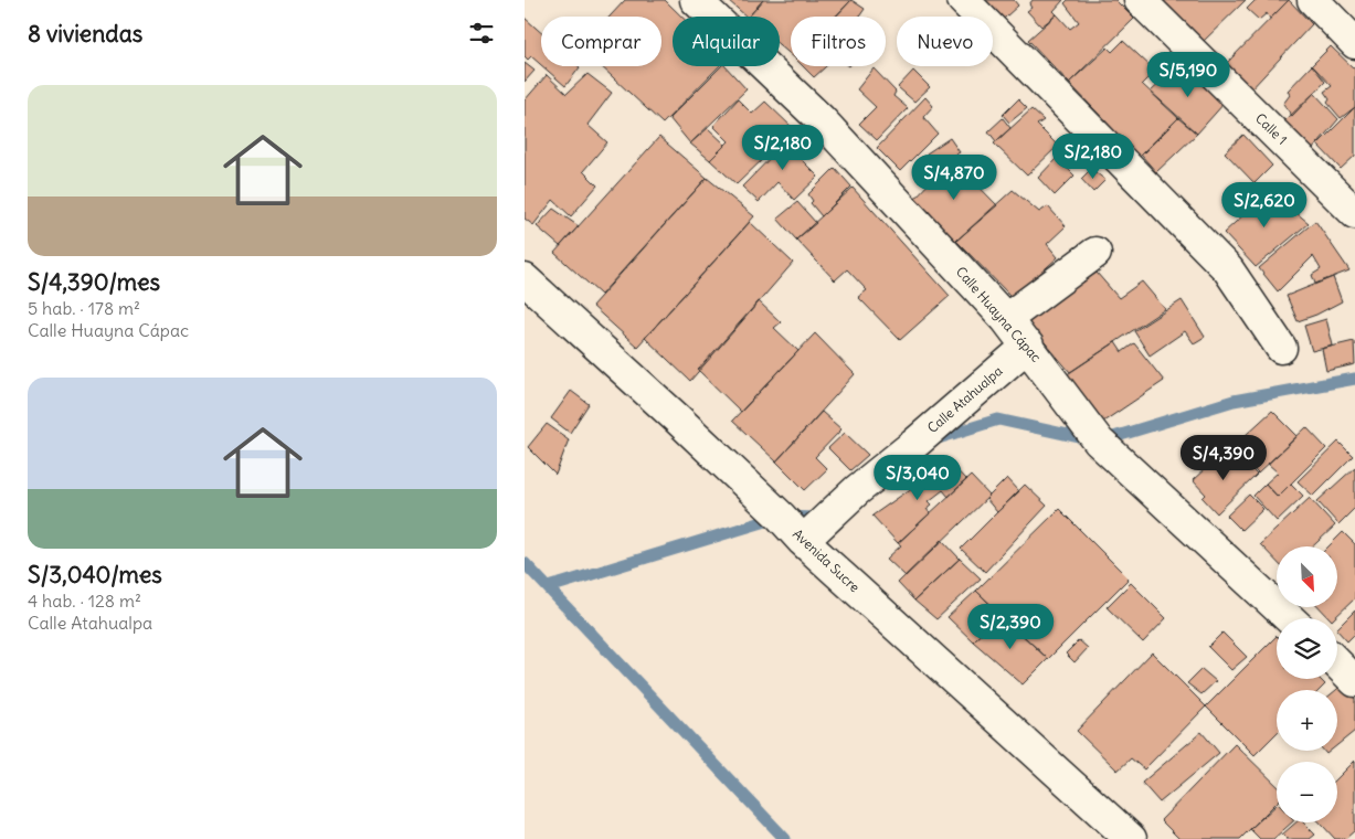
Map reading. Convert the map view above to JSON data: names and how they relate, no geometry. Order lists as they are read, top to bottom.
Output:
{
  "streets": {
    "street": [
      "Calle 1",
      "Calle Huayna Cápac",
      "Calle Atahualpa",
      "Avenida Sucre"
    ]
  },
  "crossings": [
    ["Calle Huayna Cápac", "Calle Atahualpa"],
    ["Calle Atahualpa", "Avenida Sucre"]
  ],
  "north": "bottom right",
  "page": {
    "heading": "8 viviendas",
    "chip": [
      "Comprar",
      "Alquilar",
      "Filtros",
      "Nuevo"
    ],
    "price": [
      "S/5,190",
      "S/2,180",
      "S/2,180",
      "S/4,870",
      "S/2,620",
      "S/4,390",
      "S/3,040",
      "S/2,390"
    ],
    "list": [
      {
        "name": "S/4,390/mes",
        "note": "5 hab. · 178 m² · Calle Huayna Cápac"
      },
      {
        "name": "S/3,040/mes",
        "note": "4 hab. · 128 m² · Calle Atahualpa"
      }
    ],
    "map_buttons": ["+", "−"]
  }
}
